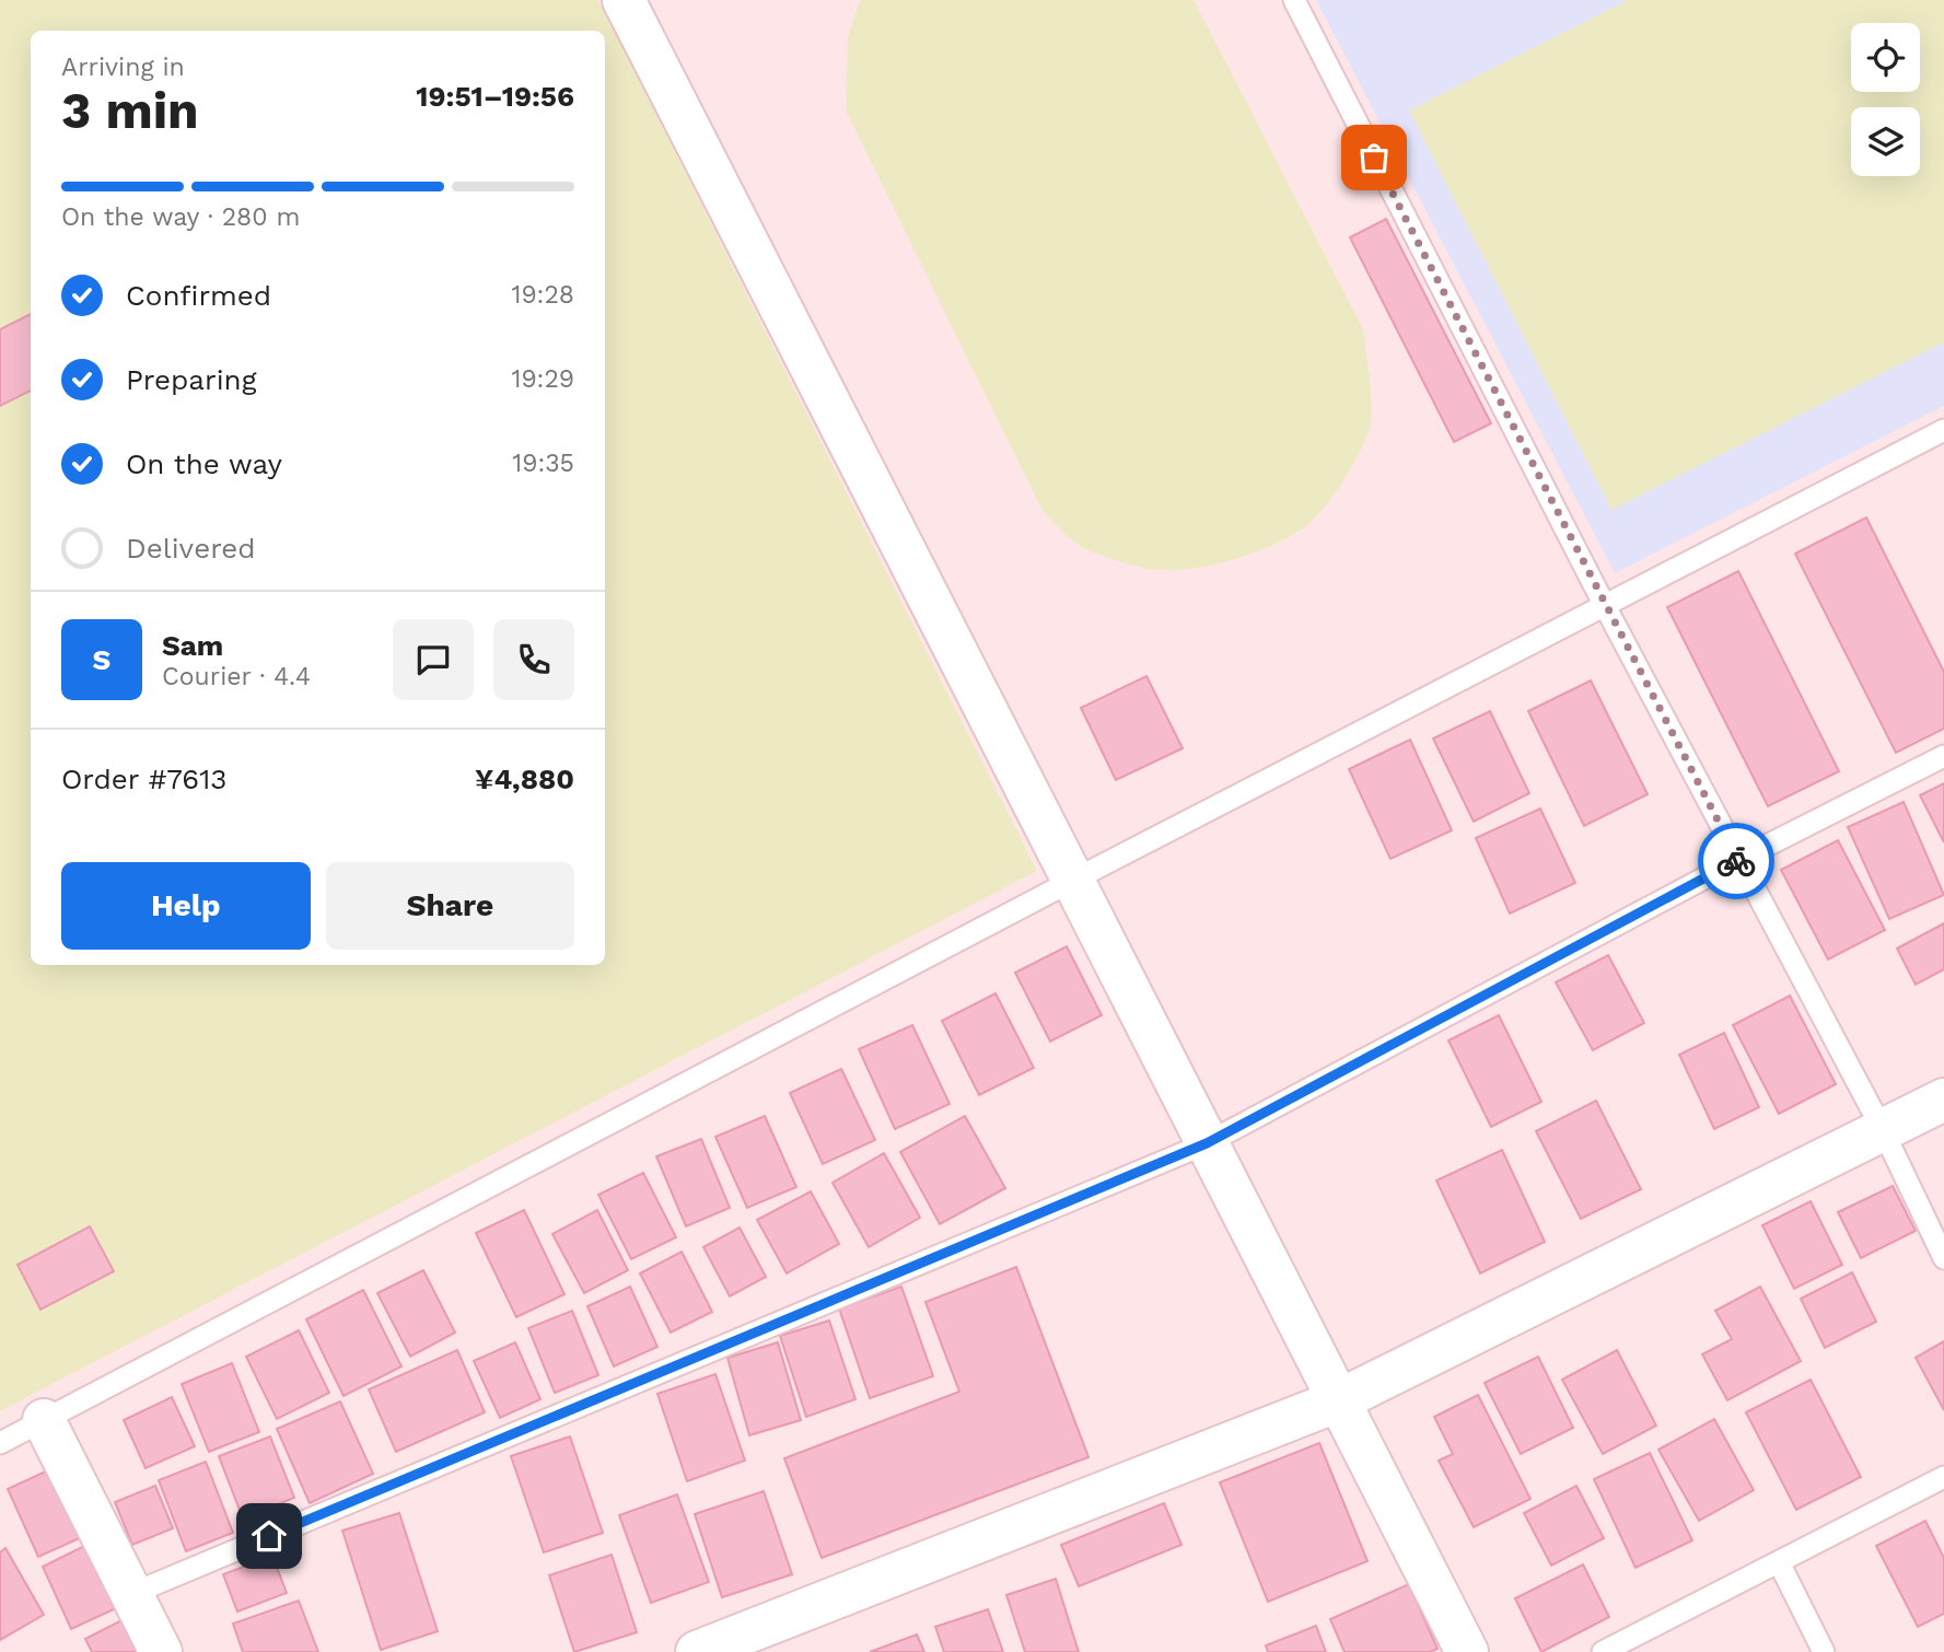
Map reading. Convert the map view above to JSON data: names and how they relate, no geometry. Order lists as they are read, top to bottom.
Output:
{
  "page": {
    "heading": ["3 min", "Arriving in", "19:51–19:56"],
    "panel": [
      "Sam",
      "Courier · 4.4",
      "Order #7613",
      "¥4,880"
    ],
    "bar": "On the way · 280 m",
    "list": [
      ["Confirmed", "19:28"],
      ["Preparing", "19:29"],
      ["On the way", "19:35"],
      "Delivered"
    ],
    "round": "S",
    "buttons": ["Help", "Share"]
  }
}
